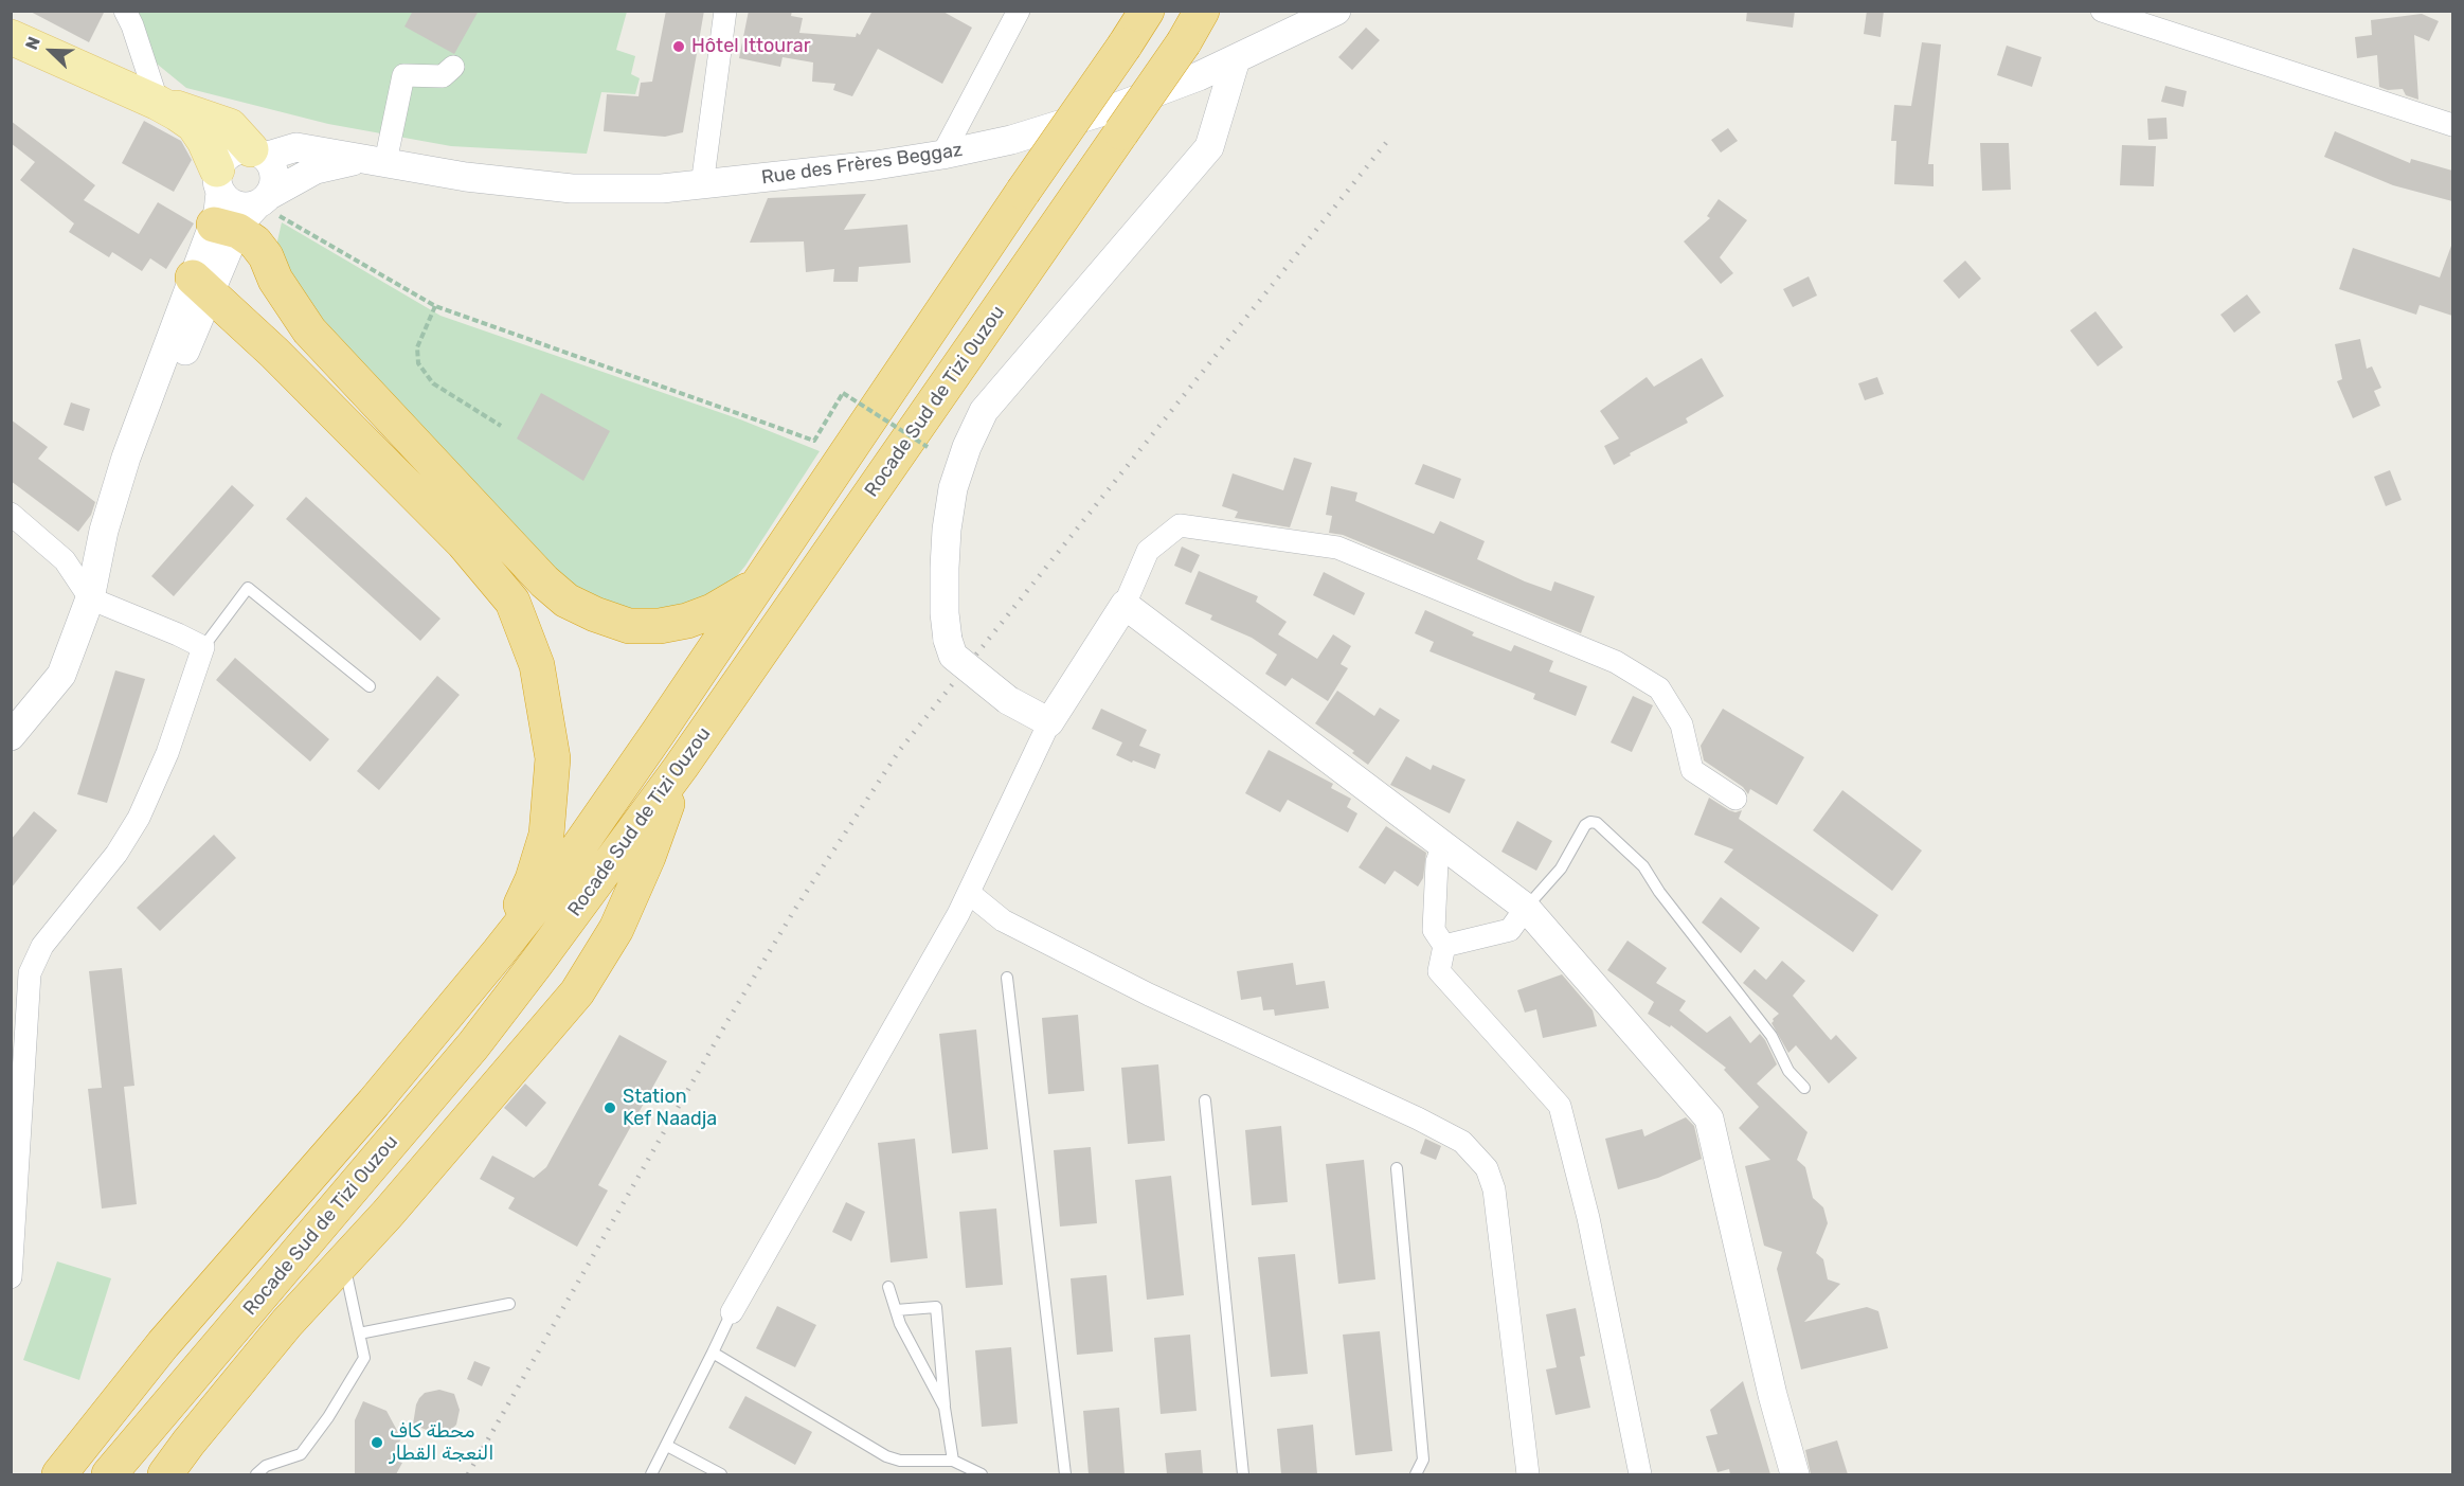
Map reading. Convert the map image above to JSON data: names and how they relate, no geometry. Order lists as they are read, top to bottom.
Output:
{
  "streets": {
    "highway": ["Rocade Sud de Tizi Ouzou"],
    "street": ["Rue des Frères Beggaz"]
  },
  "places": ["Hôtel Ittourar", "Station Kef Naadja", "محطة كاف النعجة القطار"],
  "north": "top left"
}
